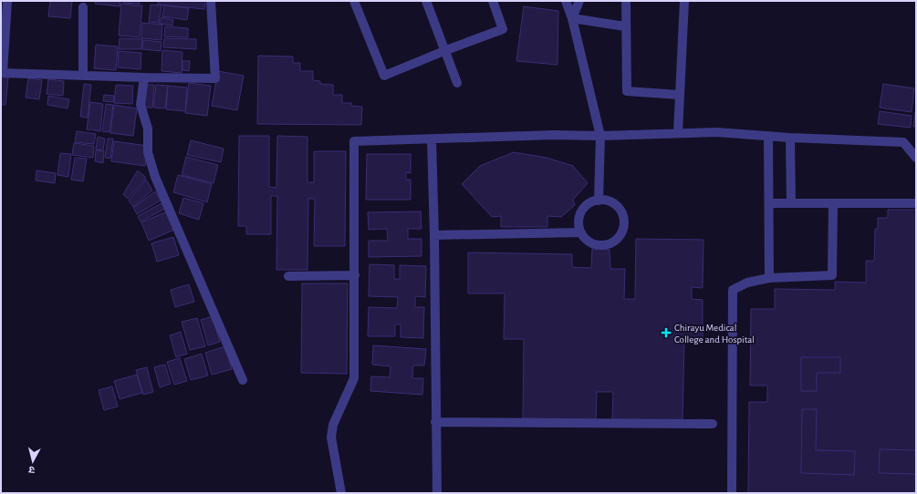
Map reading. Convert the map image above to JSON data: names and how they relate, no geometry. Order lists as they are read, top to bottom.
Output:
{
  "places": {
    "health": ["Chirayu Medical College and Hospital"]
  },
  "north": "bottom"
}
